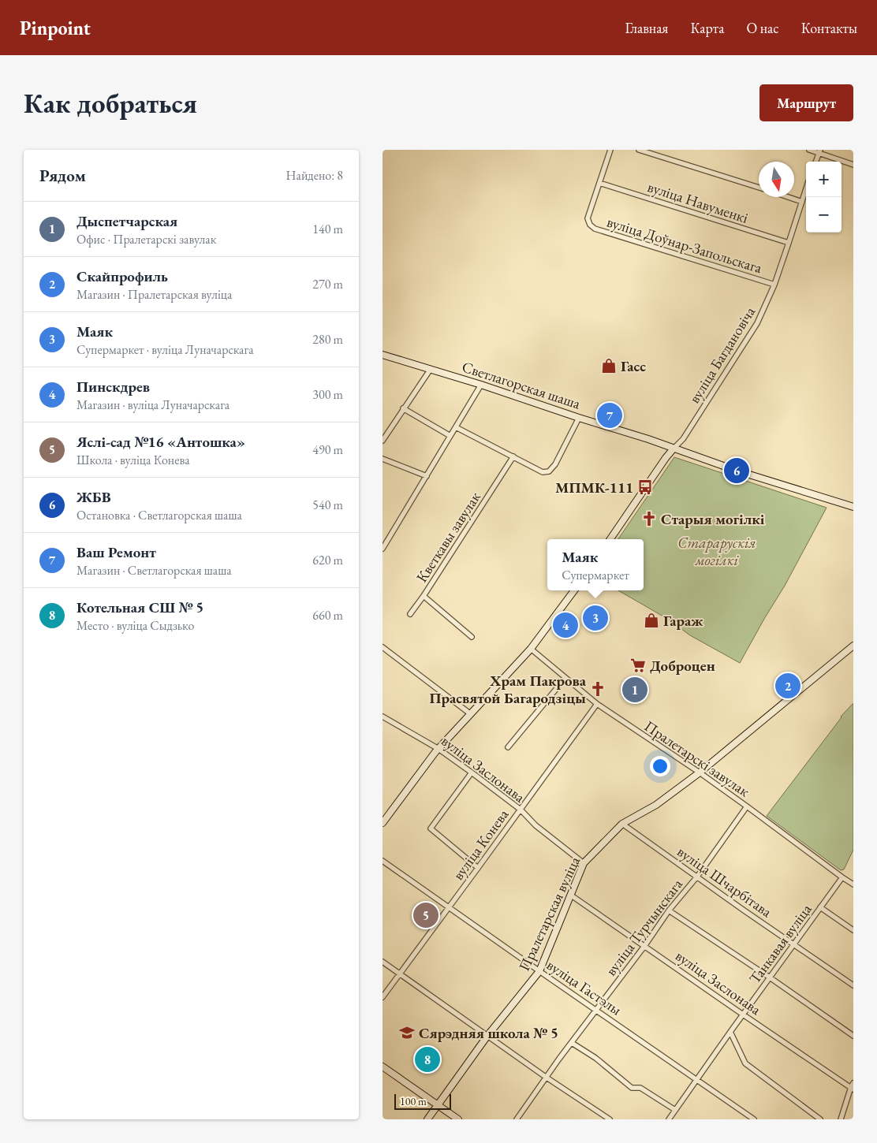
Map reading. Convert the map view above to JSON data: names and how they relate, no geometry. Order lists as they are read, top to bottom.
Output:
{
  "streets": {
    "street": [
      "вуліца Навуменкі",
      "вуліца Доўнар-Запольскага",
      "вуліца Багдановіча",
      "Светлагорская шаша",
      "Кветкавы завулак",
      "Пралетарскі завулак",
      "вуліца Заслонава",
      "вуліца Конева",
      "вуліца Шчарбітава",
      "Пралетарская вуліца",
      "вуліца Турчынскага",
      "Танкавая вуліца",
      "вуліца Гастэлы"
    ]
  },
  "crossings": [
    ["вуліца Навуменкі", "вуліца Доўнар-Запольскага"],
    ["вуліца Навуменкі", "вуліца Багдановіча"],
    ["вуліца Доўнар-Запольскага", "вуліца Багдановіча"],
    ["вуліца Багдановіча", "Светлагорская шаша"],
    ["Пралетарскі завулак", "вуліца Конева"],
    ["Пралетарскі завулак", "Пралетарская вуліца"],
    ["Пралетарскі завулак", "вуліца Турчынскага"],
    ["Пралетарскі завулак", "Танкавая вуліца"],
    ["вуліца Заслонава", "вуліца Конева"],
    ["вуліца Заслонава", "Пралетарская вуліца"],
    ["вуліца Заслонава", "вуліца Турчынскага"],
    ["вуліца Заслонава", "Танкавая вуліца"],
    ["вуліца Конева", "вуліца Гастэлы"],
    ["вуліца Шчарбітава", "Пралетарская вуліца"],
    ["вуліца Шчарбітава", "вуліца Турчынскага"],
    ["вуліца Шчарбітава", "Танкавая вуліца"],
    ["Пралетарская вуліца", "вуліца Гастэлы"],
    ["вуліца Турчынскага", "вуліца Гастэлы"],
    ["Танкавая вуліца", "вуліца Гастэлы"]
  ],
  "parks": ["Старарускія могілкі"],
  "places": {
    "shop": ["Гасс", "Гараж"],
    "bus stop": ["МПМК-111"],
    "church": ["Старыя могілкі", "Храм Пакрова Прасвятой Багародзіцы"],
    "supermarket": ["Доброцен"],
    "school or university": ["Сярэдняя школа № 5"]
  },
  "scale_bar": "100 m",
  "north": "bottom",
  "page": {
    "header": "Pinpoint",
    "nav": [
      "Главная",
      "Карта",
      "О нас",
      "Контакты"
    ],
    "buttons": "Маршрут",
    "title": "Как добраться",
    "heading": ["Рядом", "Найдено: 8"],
    "map_buttons": ["+", "−"],
    "list": [
      {
        "mark": "1",
        "name": "Дыспетчарская",
        "note": "Офис · Пралетарскі завулак",
        "value": "140 m"
      },
      {
        "mark": "2",
        "name": "Скайпрофиль",
        "note": "Магазин · Пралетарская вуліца",
        "value": "270 m"
      },
      {
        "mark": "3",
        "name": "Маяк",
        "note": "Супермаркет · вуліца Луначарскага",
        "value": "280 m"
      },
      {
        "mark": "4",
        "name": "Пинскдрев",
        "note": "Магазин · вуліца Луначарскага",
        "value": "300 m"
      },
      {
        "mark": "5",
        "name": "Яслі-сад №16 «Антошка»",
        "note": "Школа · вуліца Конева",
        "value": "490 m"
      },
      {
        "mark": "6",
        "name": "ЖБВ",
        "note": "Остановка · Светлагорская шаша",
        "value": "540 m"
      },
      {
        "mark": "7",
        "name": "Ваш Ремонт",
        "note": "Магазин · Светлагорская шаша",
        "value": "620 m"
      },
      {
        "mark": "8",
        "name": "Котельная СШ № 5",
        "note": "Место · вуліца Сыдзько",
        "value": "660 m"
      }
    ],
    "pins": [
      "7",
      "6",
      "3",
      "4",
      "2",
      "1",
      "5",
      "8"
    ],
    "popup": ["Маяк", "Супермаркет"],
    "scale": "100 m"
  }
}
